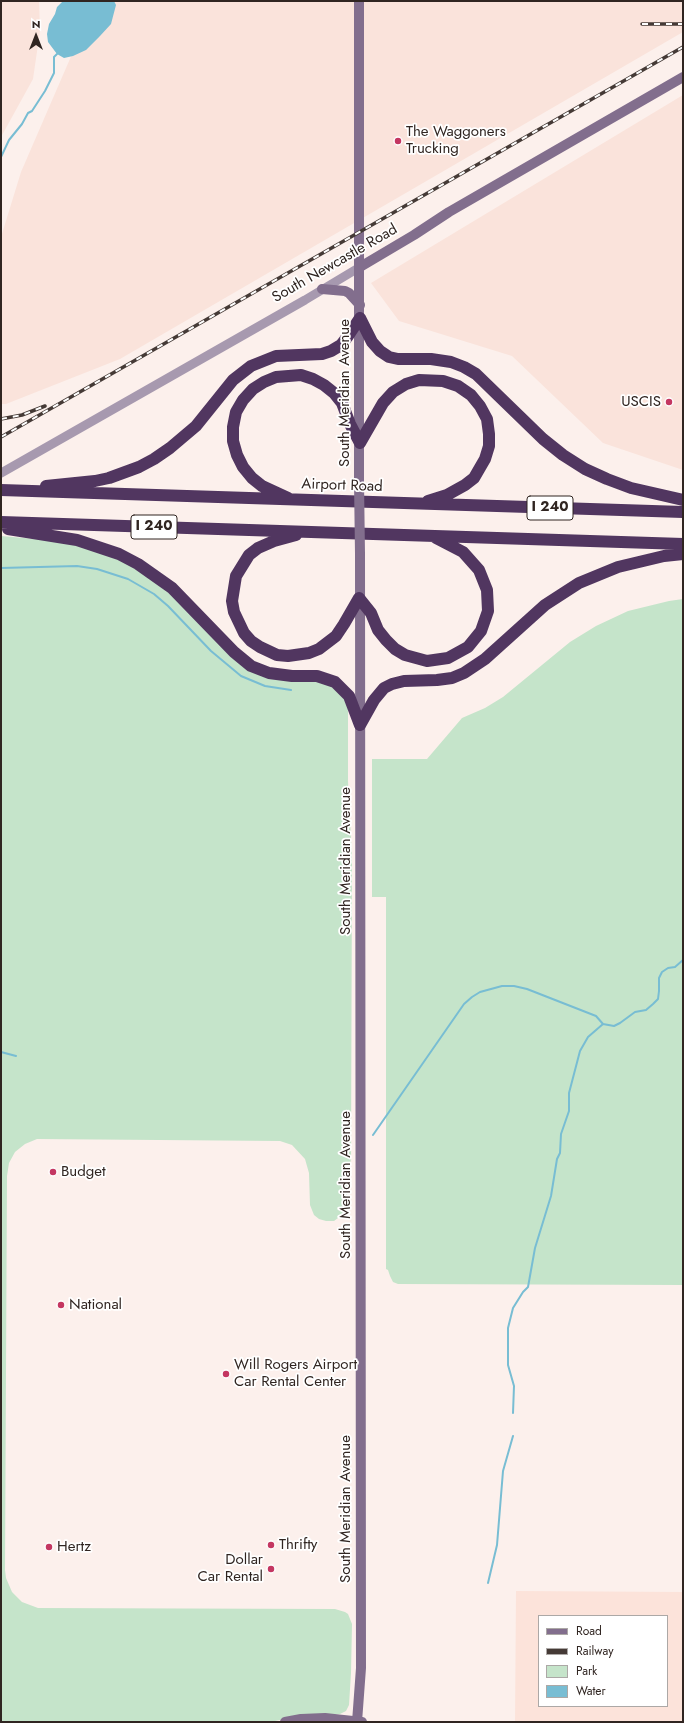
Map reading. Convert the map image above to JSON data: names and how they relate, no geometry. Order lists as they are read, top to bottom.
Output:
{
  "streets": {
    "highway": ["Airport Road", "I 240"],
    "main road": ["South Newcastle Road", "South Meridian Avenue"]
  },
  "crossings": [
    ["South Newcastle Road", "South Meridian Avenue"]
  ],
  "places": [
    "The Waggoners Trucking",
    "USCIS",
    "Budget",
    "National",
    "Will Rogers Airport Car Rental Center",
    "Thrifty",
    "Hertz",
    "Dollar Car Rental"
  ],
  "legend": [
    "Road",
    "Railway",
    "Park",
    "Water"
  ],
  "north": "top"
}
